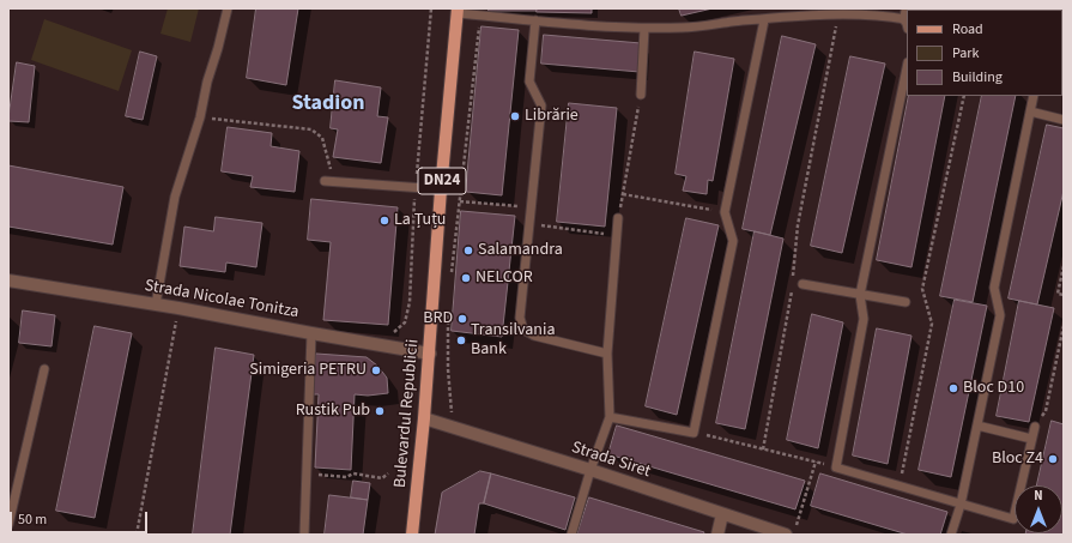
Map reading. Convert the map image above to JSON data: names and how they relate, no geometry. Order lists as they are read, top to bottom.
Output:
{
  "streets": {
    "main road": ["DN24", "Bulevardul Republicii"],
    "street": ["Strada Nicolae Tonitza", "Strada Siret"]
  },
  "crossings": [
    ["Strada Nicolae Tonitza", "Bulevardul Republicii"],
    ["Bulevardul Republicii", "Strada Siret"]
  ],
  "districts": ["Stadion"],
  "places": [
    "Librărie",
    "La Țuțu",
    "Salamandra",
    "NELCOR",
    "BRD",
    "Transilvania Bank",
    "Simigeria PETRU",
    "Bloc D10",
    "Rustik Pub",
    "Bloc Z4"
  ],
  "legend": ["Road", "Park", "Building"],
  "scale_bar": "50 m",
  "north": "top"
}
